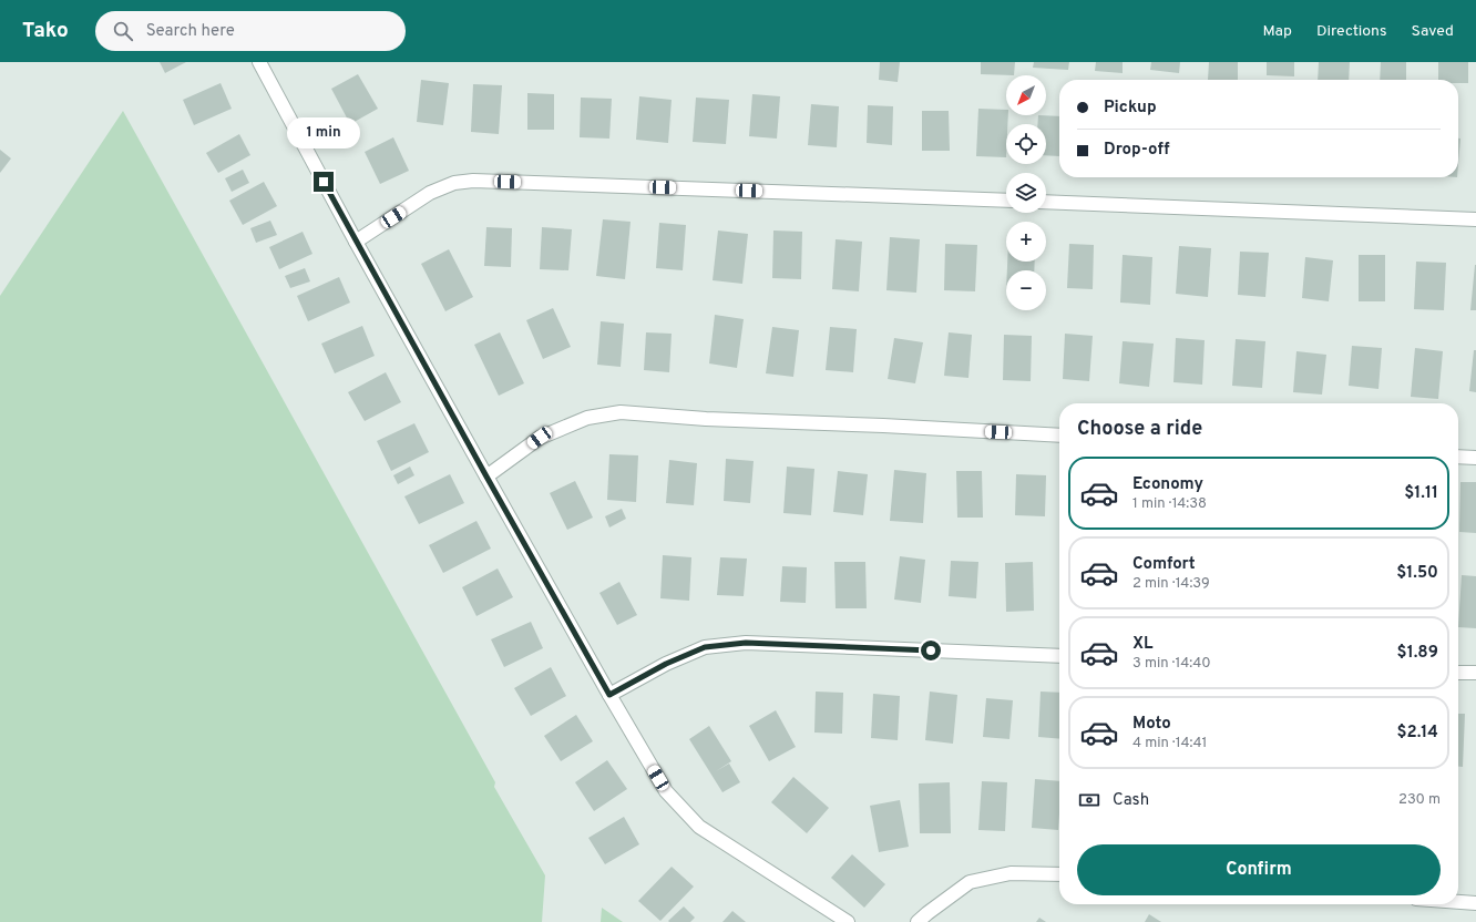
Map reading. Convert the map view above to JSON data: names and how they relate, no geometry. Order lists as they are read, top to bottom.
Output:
{
  "north": "bottom left",
  "page": {
    "header": "Tako",
    "search": "Search here",
    "nav": ["Map", "Directions", "Saved"],
    "map_buttons": ["+", "−"],
    "banner": ["Pickup", "Drop-off"],
    "bubble": "1 min",
    "heading": "Choose a ride",
    "list": [
      {
        "name": "Economy",
        "note": "1 min · 14:38",
        "value": "$1.11"
      },
      {
        "name": "Comfort",
        "note": "2 min · 14:39",
        "value": "$1.50"
      },
      {
        "name": "XL",
        "note": "3 min · 14:40",
        "value": "$1.89"
      },
      {
        "name": "Moto",
        "note": "4 min · 14:41",
        "value": "$2.14"
      }
    ],
    "pay": ["Cash", "230 m"],
    "buttons": "Confirm"
  }
}
